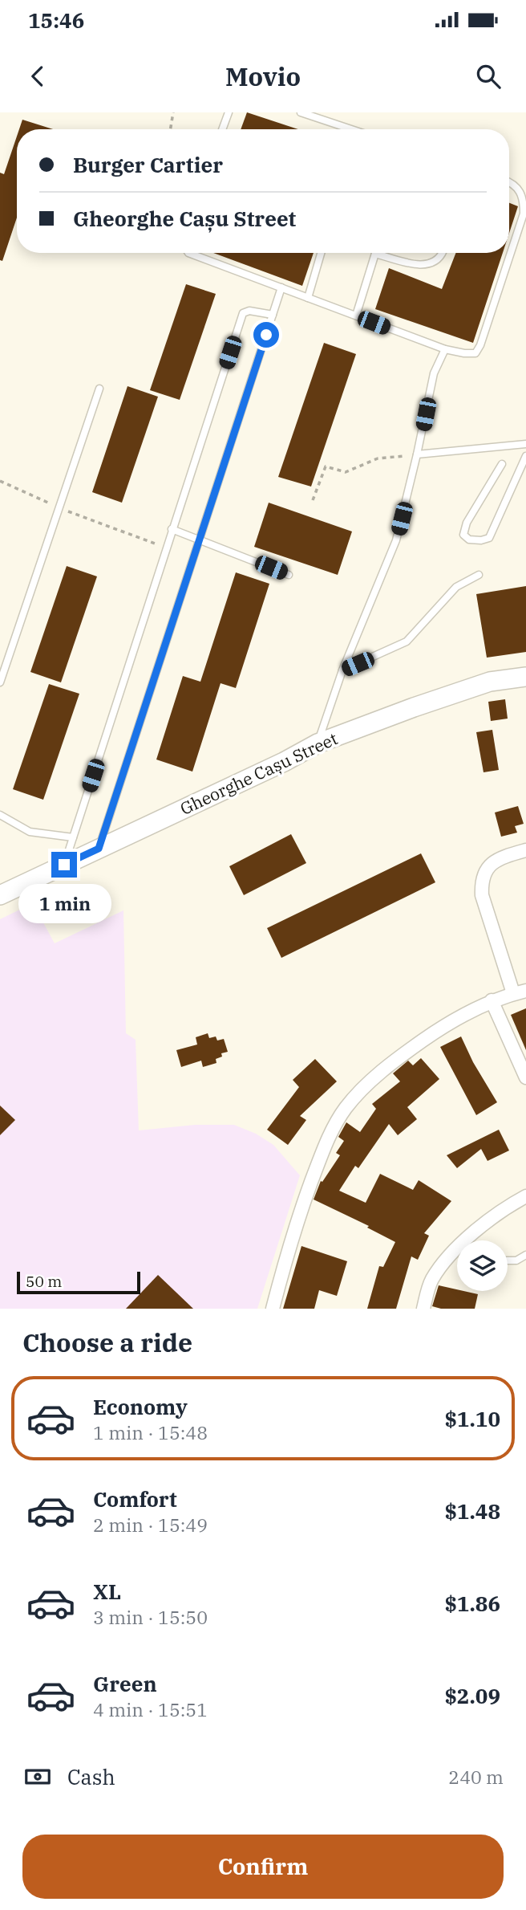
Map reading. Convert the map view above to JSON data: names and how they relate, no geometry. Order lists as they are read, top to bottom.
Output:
{
  "streets": {
    "street": ["Gheorghe Cașu Street"]
  },
  "scale_bar": "50 m",
  "page": {
    "status": "15:46",
    "header": "Movio",
    "banner": ["Burger Cartier", "Gheorghe Cașu Street"],
    "bubble": "1 min",
    "scale": "50 m",
    "heading": "Choose a ride",
    "list": [
      {
        "name": "Economy",
        "note": "1 min · 15:48",
        "value": "$1.10"
      },
      {
        "name": "Comfort",
        "note": "2 min · 15:49",
        "value": "$1.48"
      },
      {
        "name": "XL",
        "note": "3 min · 15:50",
        "value": "$1.86"
      },
      {
        "name": "Green",
        "note": "4 min · 15:51",
        "value": "$2.09"
      }
    ],
    "pay": ["Cash", "240 m"],
    "buttons": "Confirm"
  }
}
